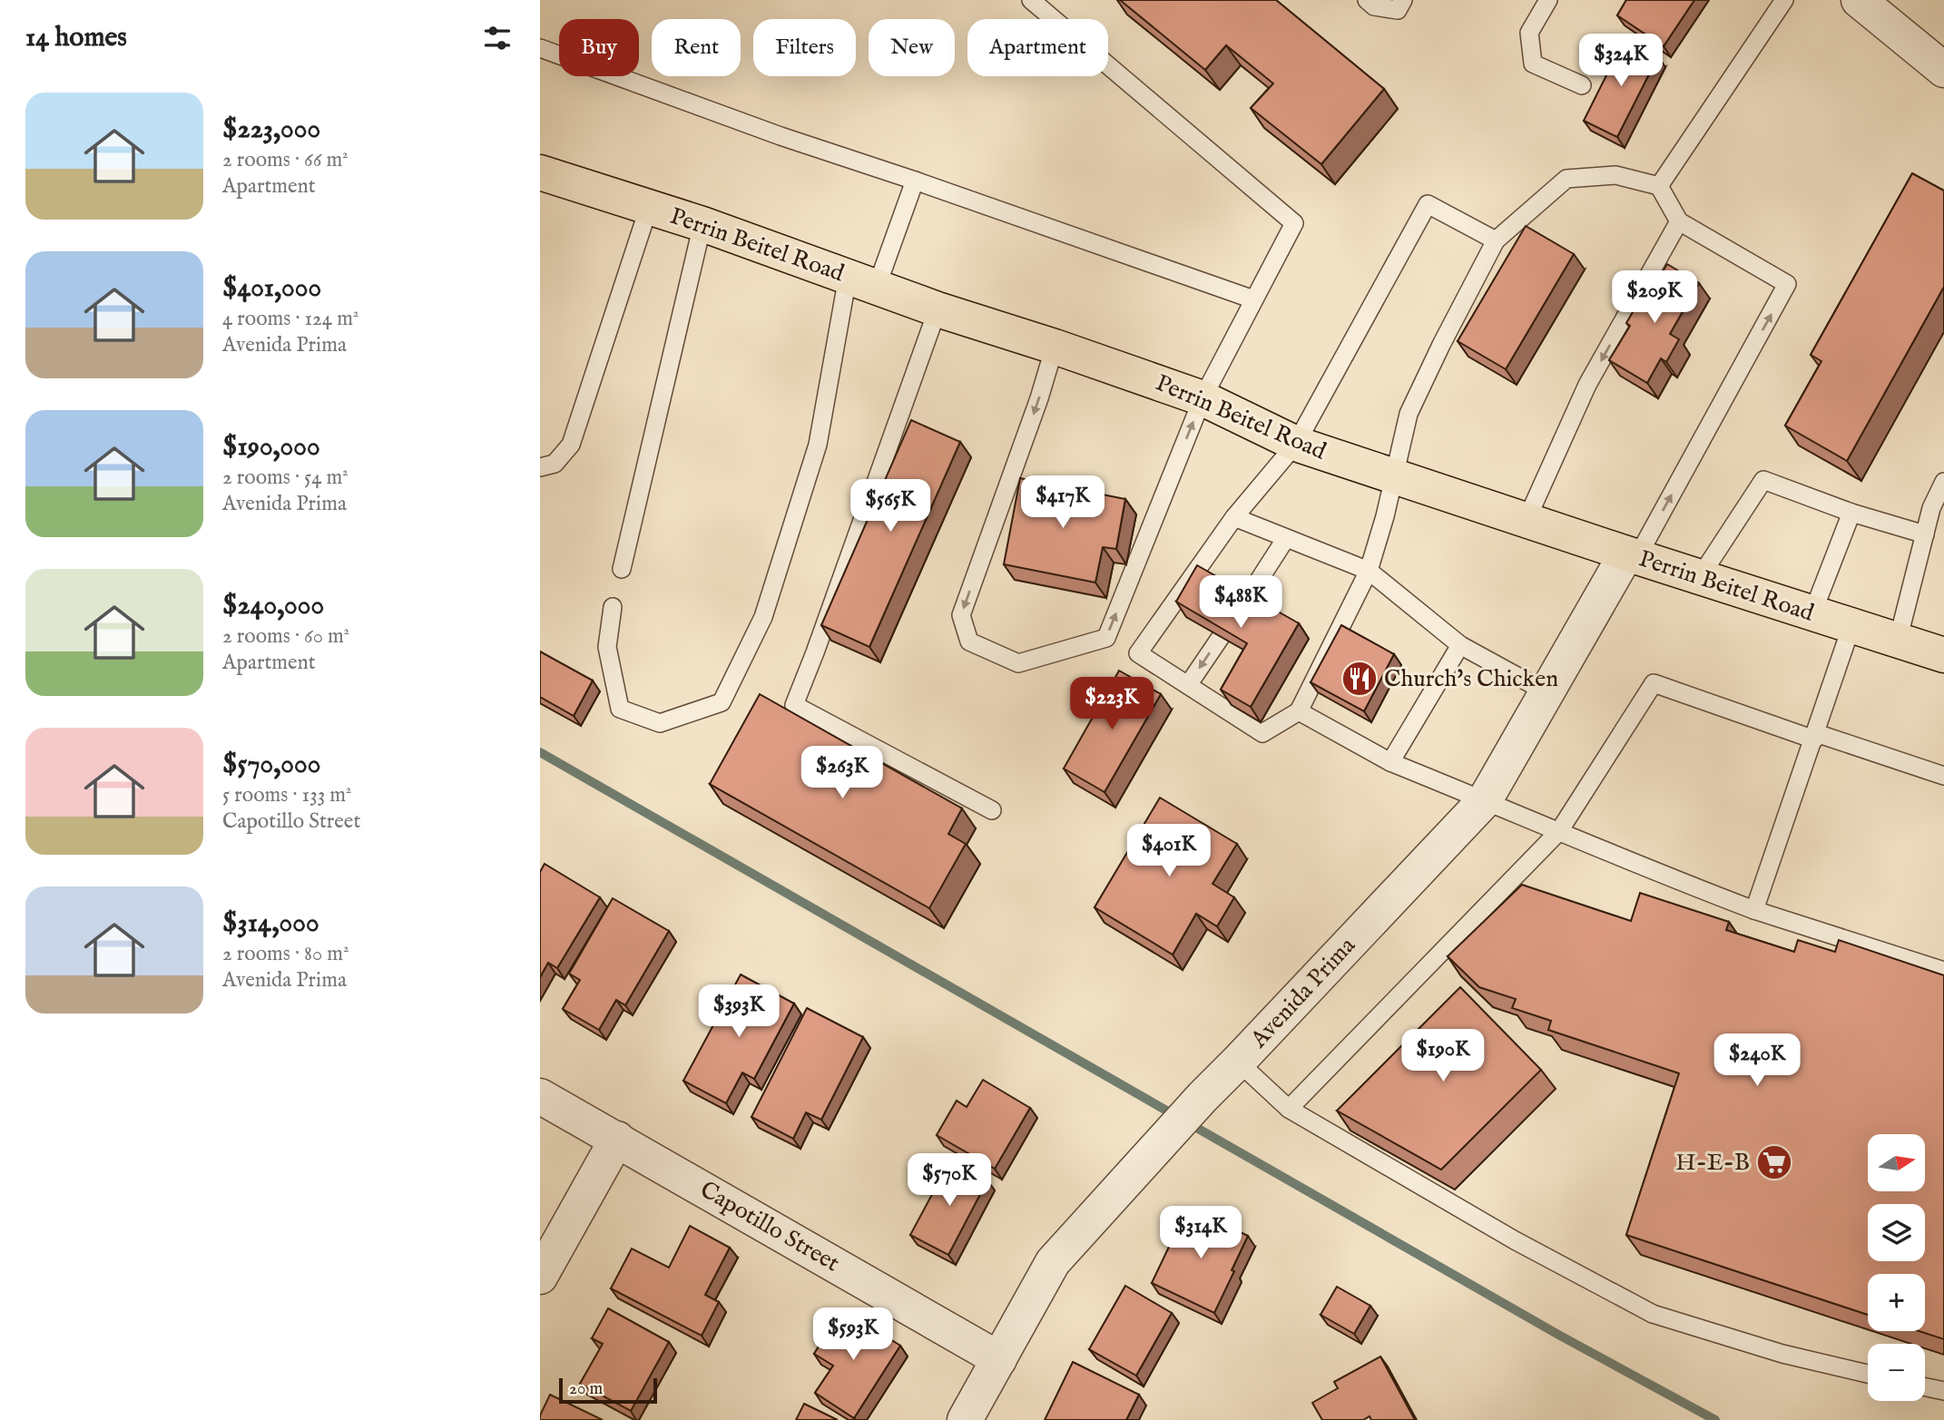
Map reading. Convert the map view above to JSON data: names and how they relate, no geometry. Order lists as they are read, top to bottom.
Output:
{
  "streets": {
    "main road": ["Perrin Beitel Road"],
    "street": ["Avenida Prima", "Capotillo Street"]
  },
  "crossings": [
    ["Perrin Beitel Road", "Avenida Prima"],
    ["Avenida Prima", "Capotillo Street"]
  ],
  "places": {
    "restaurant": ["Church's Chicken"],
    "supermarket": ["H-E-B"]
  },
  "scale_bar": "20 m",
  "north": "right",
  "page": {
    "heading": "14 homes",
    "chip": [
      "Buy",
      "Rent",
      "Filters",
      "New",
      "Apartment"
    ],
    "price": [
      "$324K",
      "$209K",
      "$417K",
      "$565K",
      "$488K",
      "$223K",
      "$263K",
      "$401K",
      "$393K",
      "$190K",
      "$240K",
      "$570K",
      "$314K",
      "$593K"
    ],
    "list": [
      {
        "name": "$223,000",
        "note": "2 rooms · 66 m² · Apartment"
      },
      {
        "name": "$401,000",
        "note": "4 rooms · 124 m² · Avenida Prima"
      },
      {
        "name": "$190,000",
        "note": "2 rooms · 54 m² · Avenida Prima"
      },
      {
        "name": "$240,000",
        "note": "2 rooms · 60 m² · Apartment"
      },
      {
        "name": "$570,000",
        "note": "5 rooms · 133 m² · Capotillo Street"
      },
      {
        "name": "$314,000",
        "note": "2 rooms · 80 m² · Avenida Prima"
      }
    ],
    "map_buttons": ["+", "−"],
    "scale": "20 m"
  }
}
